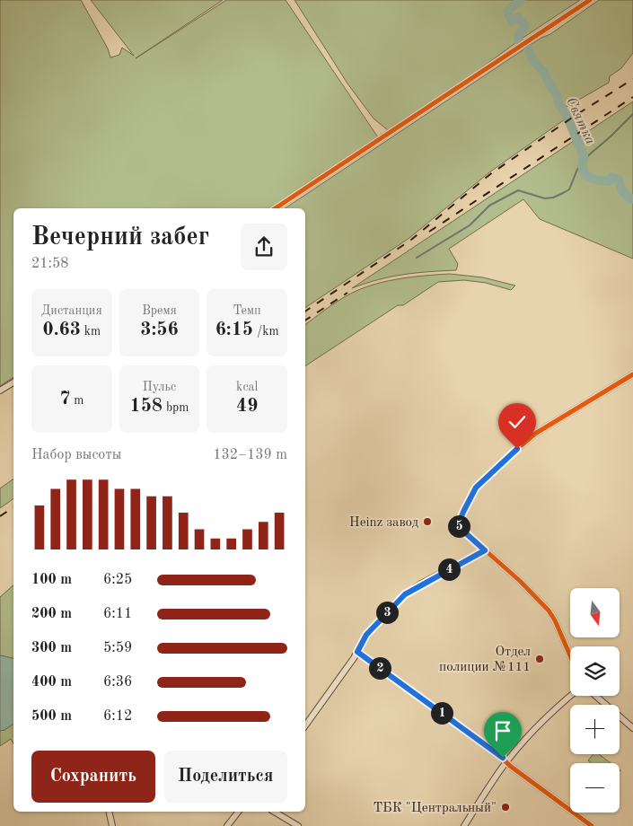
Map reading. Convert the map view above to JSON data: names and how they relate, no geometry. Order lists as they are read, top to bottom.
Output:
{
  "water": ["Святка"],
  "places": ["Heinz завод", "Отдел полиции №111", "ТБК \"Центральный\""],
  "north": "bottom",
  "page": {
    "heading": ["Вечерний забег", "21:58"],
    "stats": [
      ["Дистанция", "0.63 km"],
      ["Время", "3:56"],
      ["Темп", "6:15 /km"],
      ["7 m"],
      ["Пульс", "158 bpm"],
      ["kcal", "49"]
    ],
    "chart": ["Набор высоты", "132–139 m"],
    "pins": [
      "5",
      "4",
      "3",
      "2",
      "1"
    ],
    "list": [
      {
        "name": "100 m",
        "note": "6:25"
      },
      {
        "name": "200 m",
        "note": "6:11"
      },
      {
        "name": "300 m",
        "note": "5:59"
      },
      {
        "name": "400 m",
        "note": "6:36"
      },
      {
        "name": "500 m",
        "note": "6:12"
      }
    ],
    "map_buttons": ["+", "−"],
    "buttons": ["Сохранить", "Поделиться"]
  }
}
